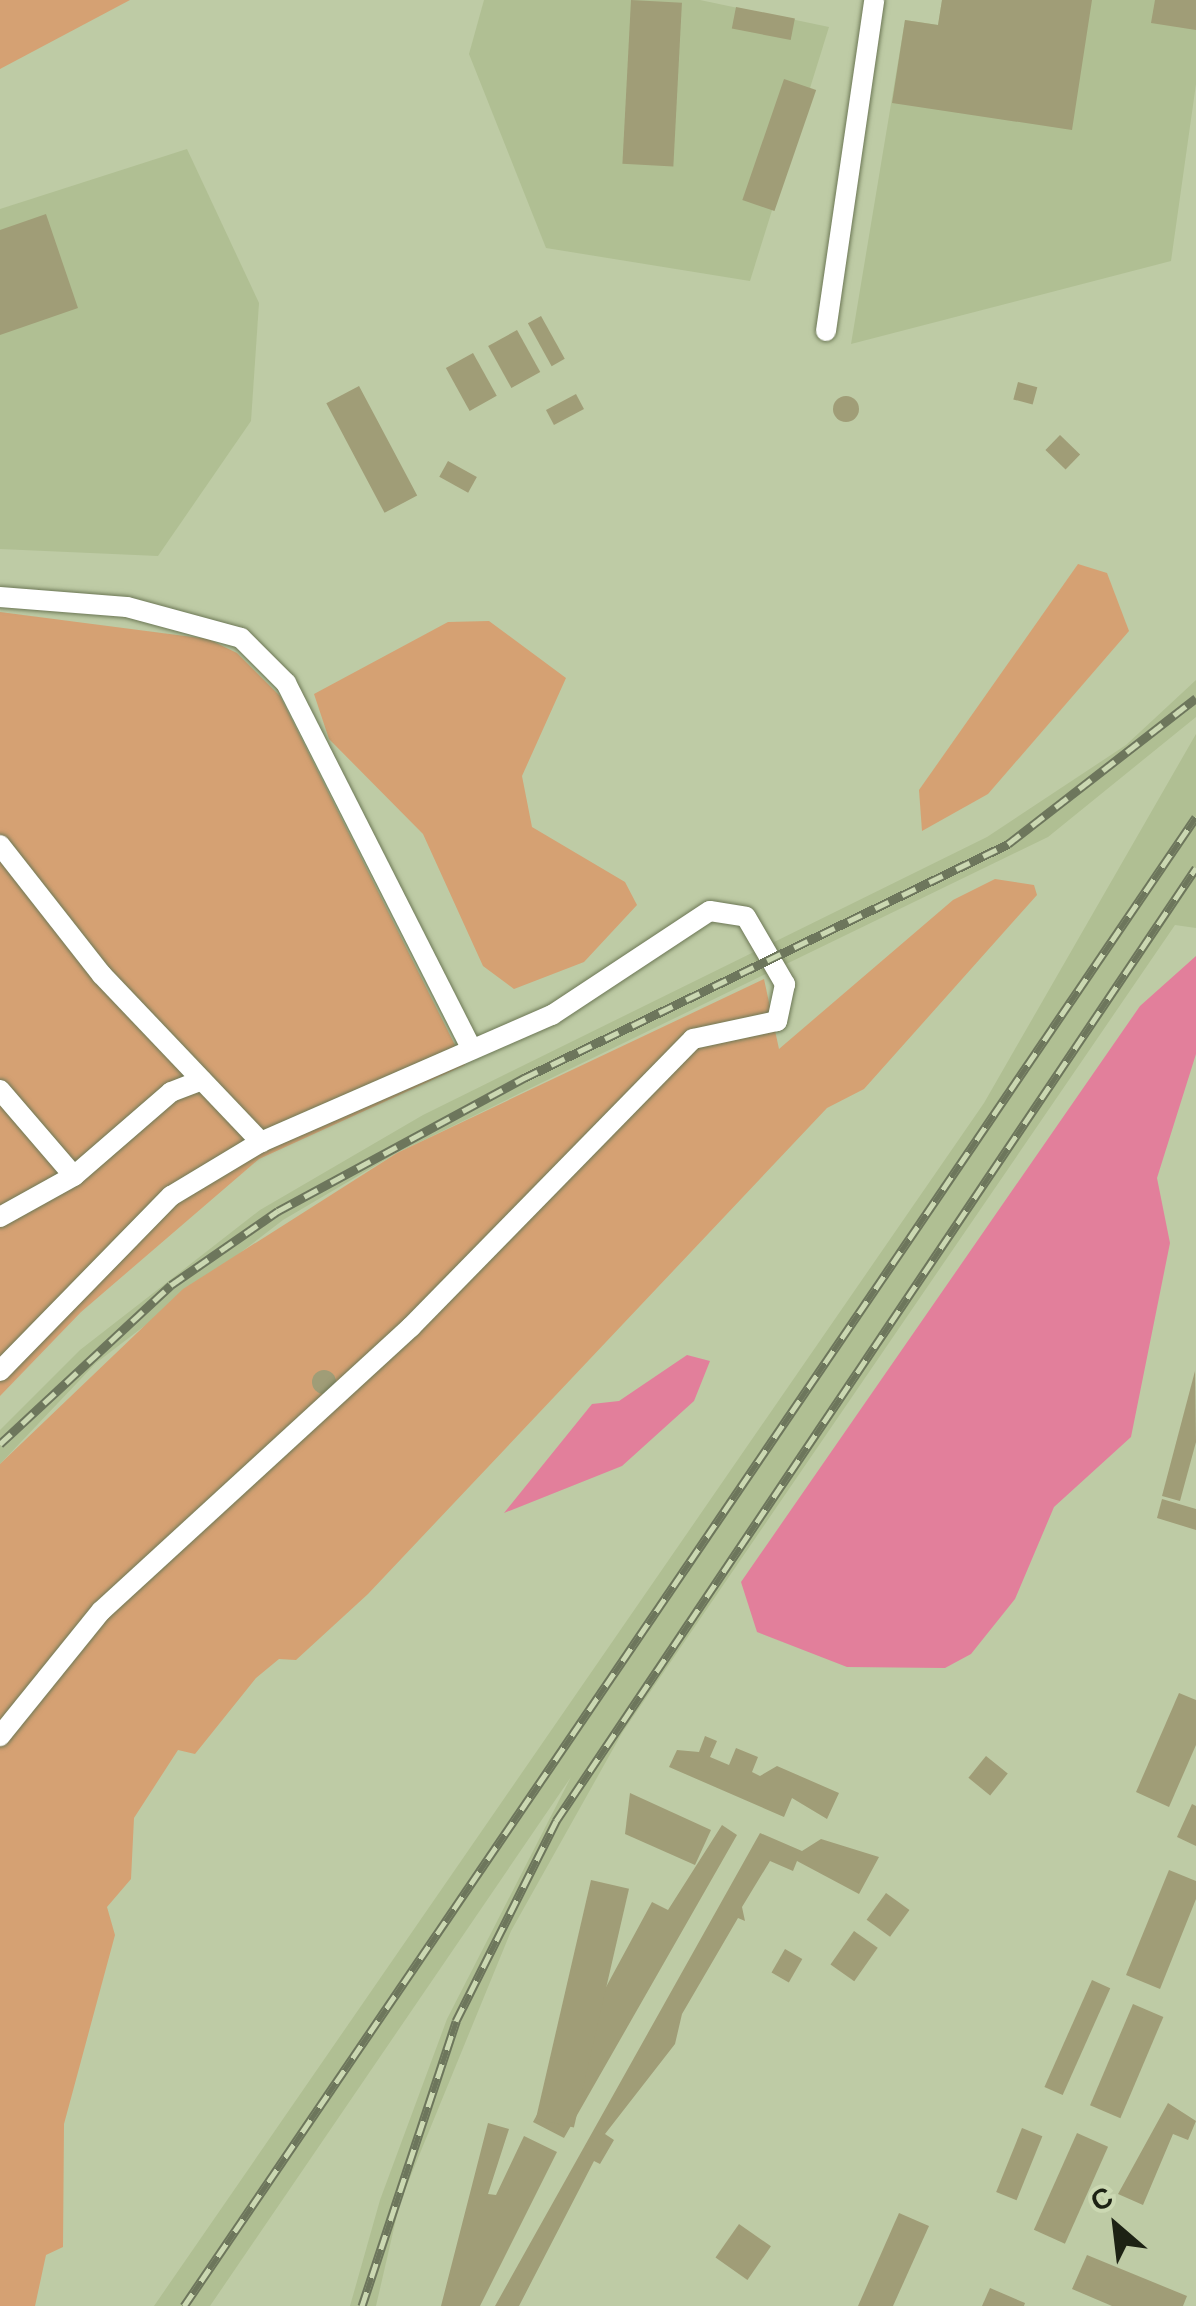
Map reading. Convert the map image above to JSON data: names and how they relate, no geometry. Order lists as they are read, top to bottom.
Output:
{
  "north": "top left"
}
